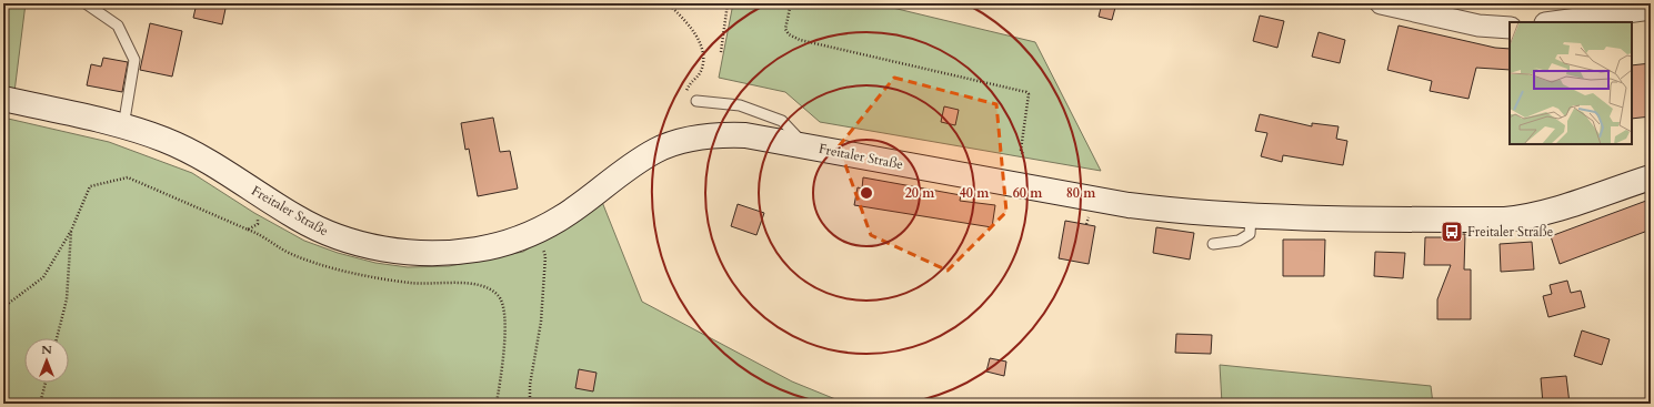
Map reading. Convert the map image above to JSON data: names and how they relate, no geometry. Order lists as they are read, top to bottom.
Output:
{
  "streets": {
    "main road": ["Freitaler Straße"]
  },
  "places": {
    "bus stop": ["Freitaler Straße"]
  },
  "north": "top",
  "rings": [
    "20 m",
    "40 m",
    "60 m",
    "80 m"
  ]
}
